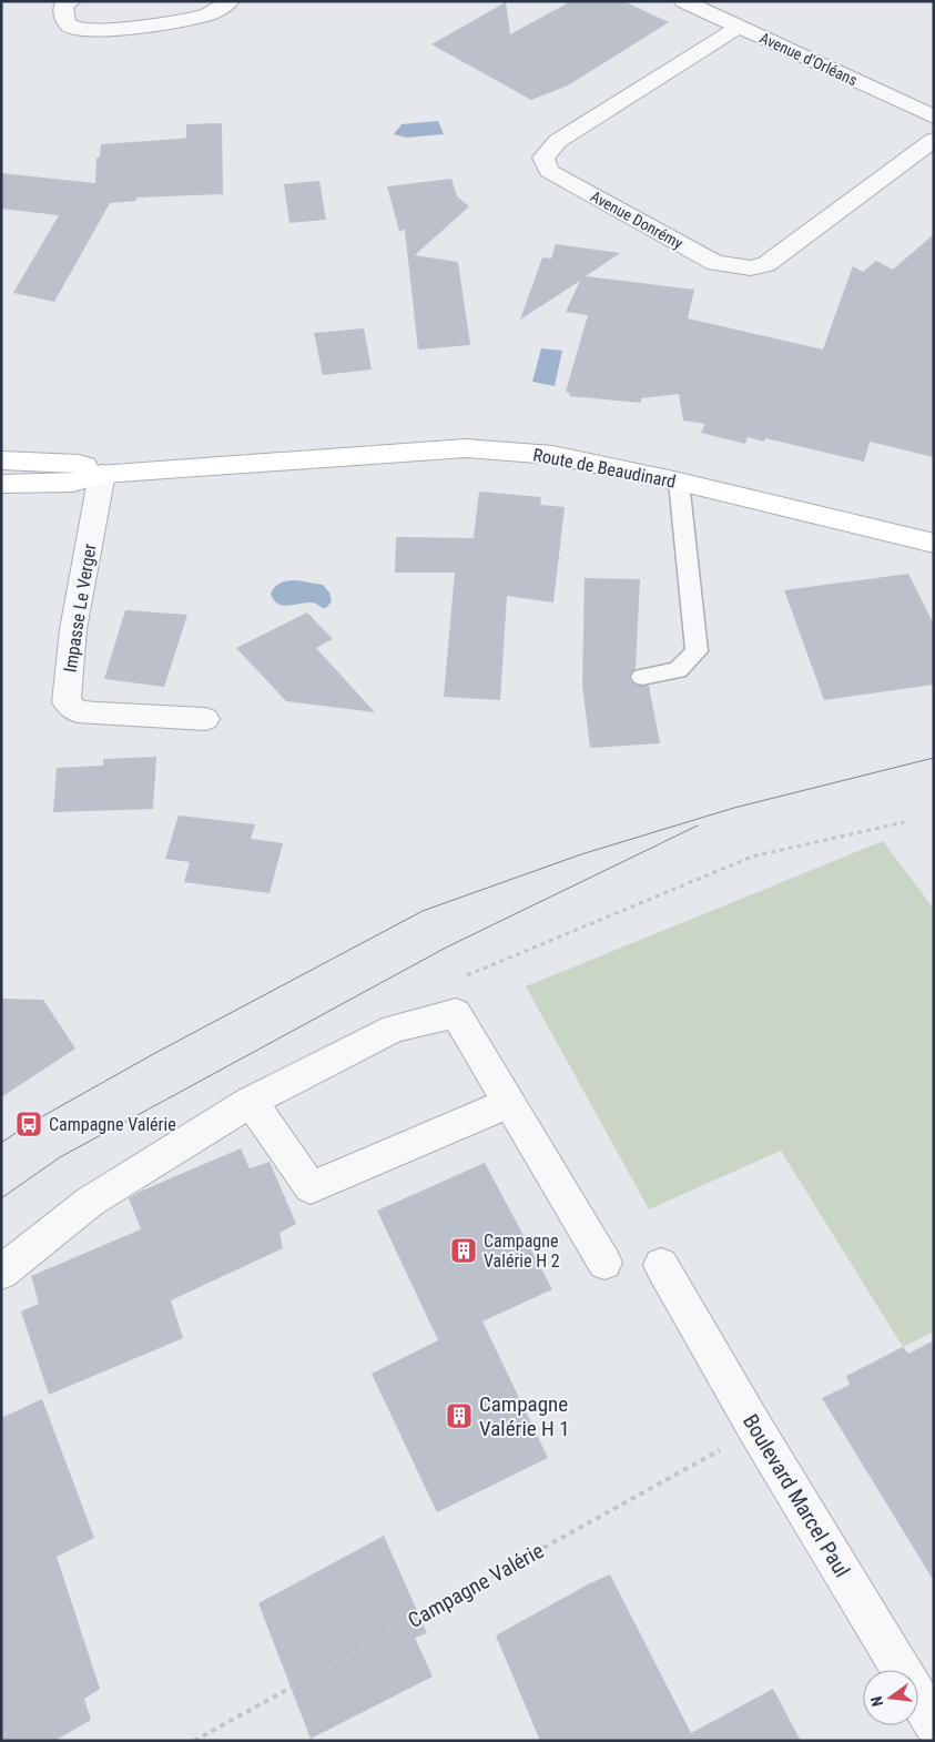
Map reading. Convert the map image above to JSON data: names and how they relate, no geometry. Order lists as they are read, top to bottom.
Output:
{
  "streets": {
    "street": [
      "Avenue d'Orléans",
      "Avenue Donrémy",
      "Route de Beaudinard",
      "Impasse Le Verger",
      "Boulevard Marcel Paul"
    ],
    "path": ["Campagne Valérie"]
  },
  "crossings": [
    ["Avenue d'Orléans", "Avenue Donrémy"],
    ["Route de Beaudinard", "Impasse Le Verger"],
    ["Boulevard Marcel Paul", "Campagne Valérie"]
  ],
  "places": {
    "bus stop": ["Campagne Valérie"],
    "building": ["Campagne Valérie H 2", "Campagne Valérie H 1"]
  },
  "north": "left"
}
